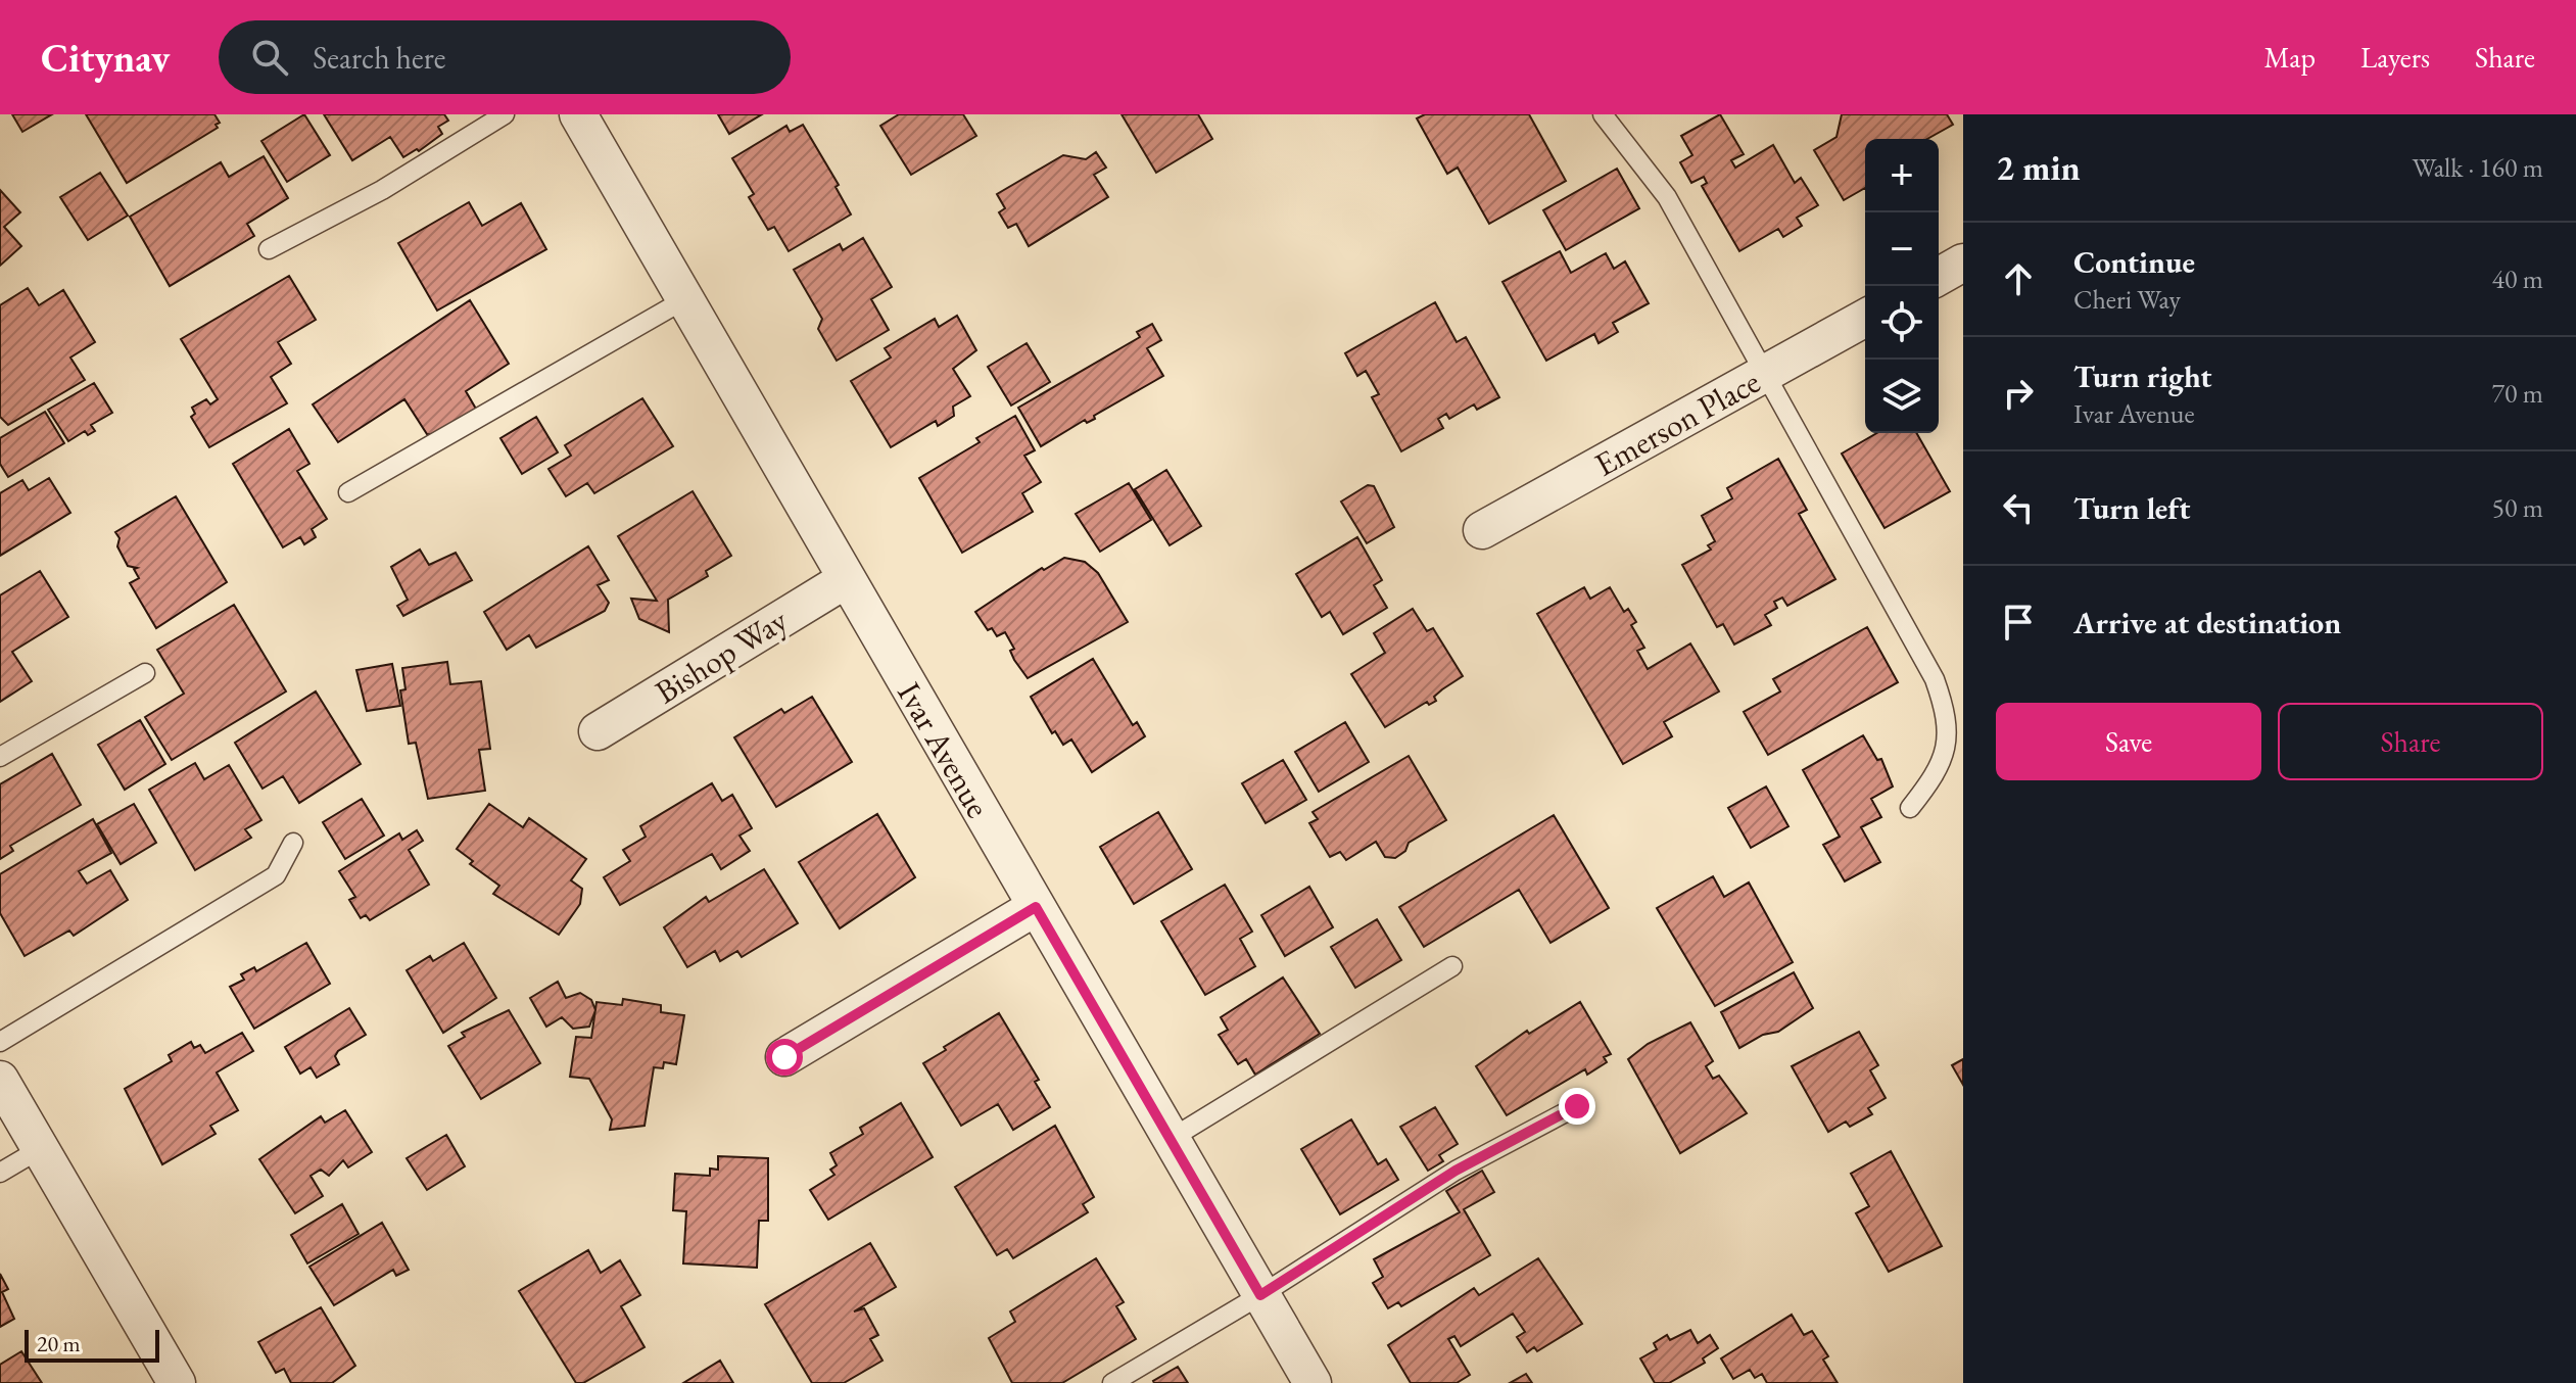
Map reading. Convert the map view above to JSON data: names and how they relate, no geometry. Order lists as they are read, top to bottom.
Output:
{
  "streets": {
    "street": ["Emerson Place", "Bishop Way", "Ivar Avenue"]
  },
  "crossings": [
    ["Bishop Way", "Ivar Avenue"]
  ],
  "scale_bar": "20 m",
  "page": {
    "header": "Citynav",
    "search": "Search here",
    "nav": ["Map", "Layers", "Share"],
    "heading": ["2 min", "Walk · 160 m"],
    "map_buttons": ["+", "−"],
    "list": [
      ["Continue", "Cheri Way", "40 m"],
      ["Turn right", "Ivar Avenue", "70 m"],
      ["Turn left", "50 m"],
      "Arrive at destination"
    ],
    "buttons": ["Save", "Share"],
    "scale": "20 m"
  }
}
